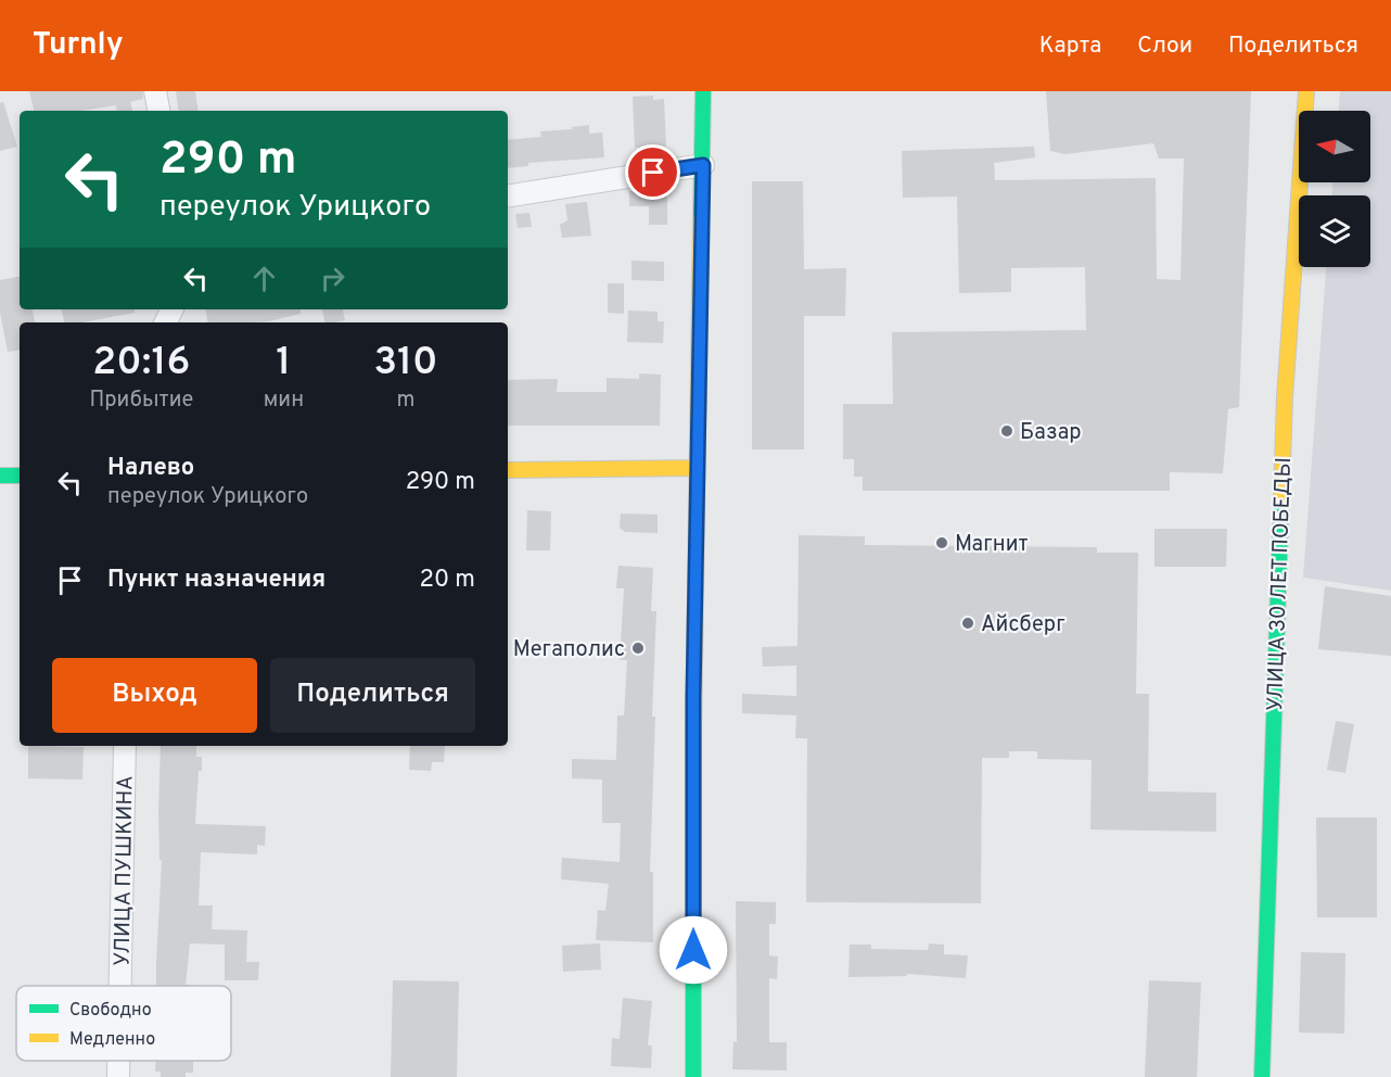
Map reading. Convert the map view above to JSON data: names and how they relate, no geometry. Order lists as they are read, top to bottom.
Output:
{
  "streets": {
    "street": ["УЛИЦА 30 ЛЕТ ПОБЕДЫ", "УЛИЦА ПУШКИНА"]
  },
  "places": [
    "Базар",
    "Магнит",
    "Айсберг",
    "Мегаполис"
  ],
  "legend": ["Свободно", "Медленно"],
  "north": "left",
  "page": {
    "header": "Turnly",
    "nav": ["Карта", "Слои", "Поделиться"],
    "turn": ["290 m", "переулок Урицкого"],
    "eta": [
      "20:16",
      "Прибытие",
      "1",
      "мин",
      "310",
      "m"
    ],
    "list": [
      {
        "name": "Налево",
        "note": "переулок Урицкого",
        "value": "290 m"
      },
      {
        "name": "Пункт назначения",
        "value": "20 m"
      }
    ],
    "buttons": ["Выход", "Поделиться"]
  }
}
